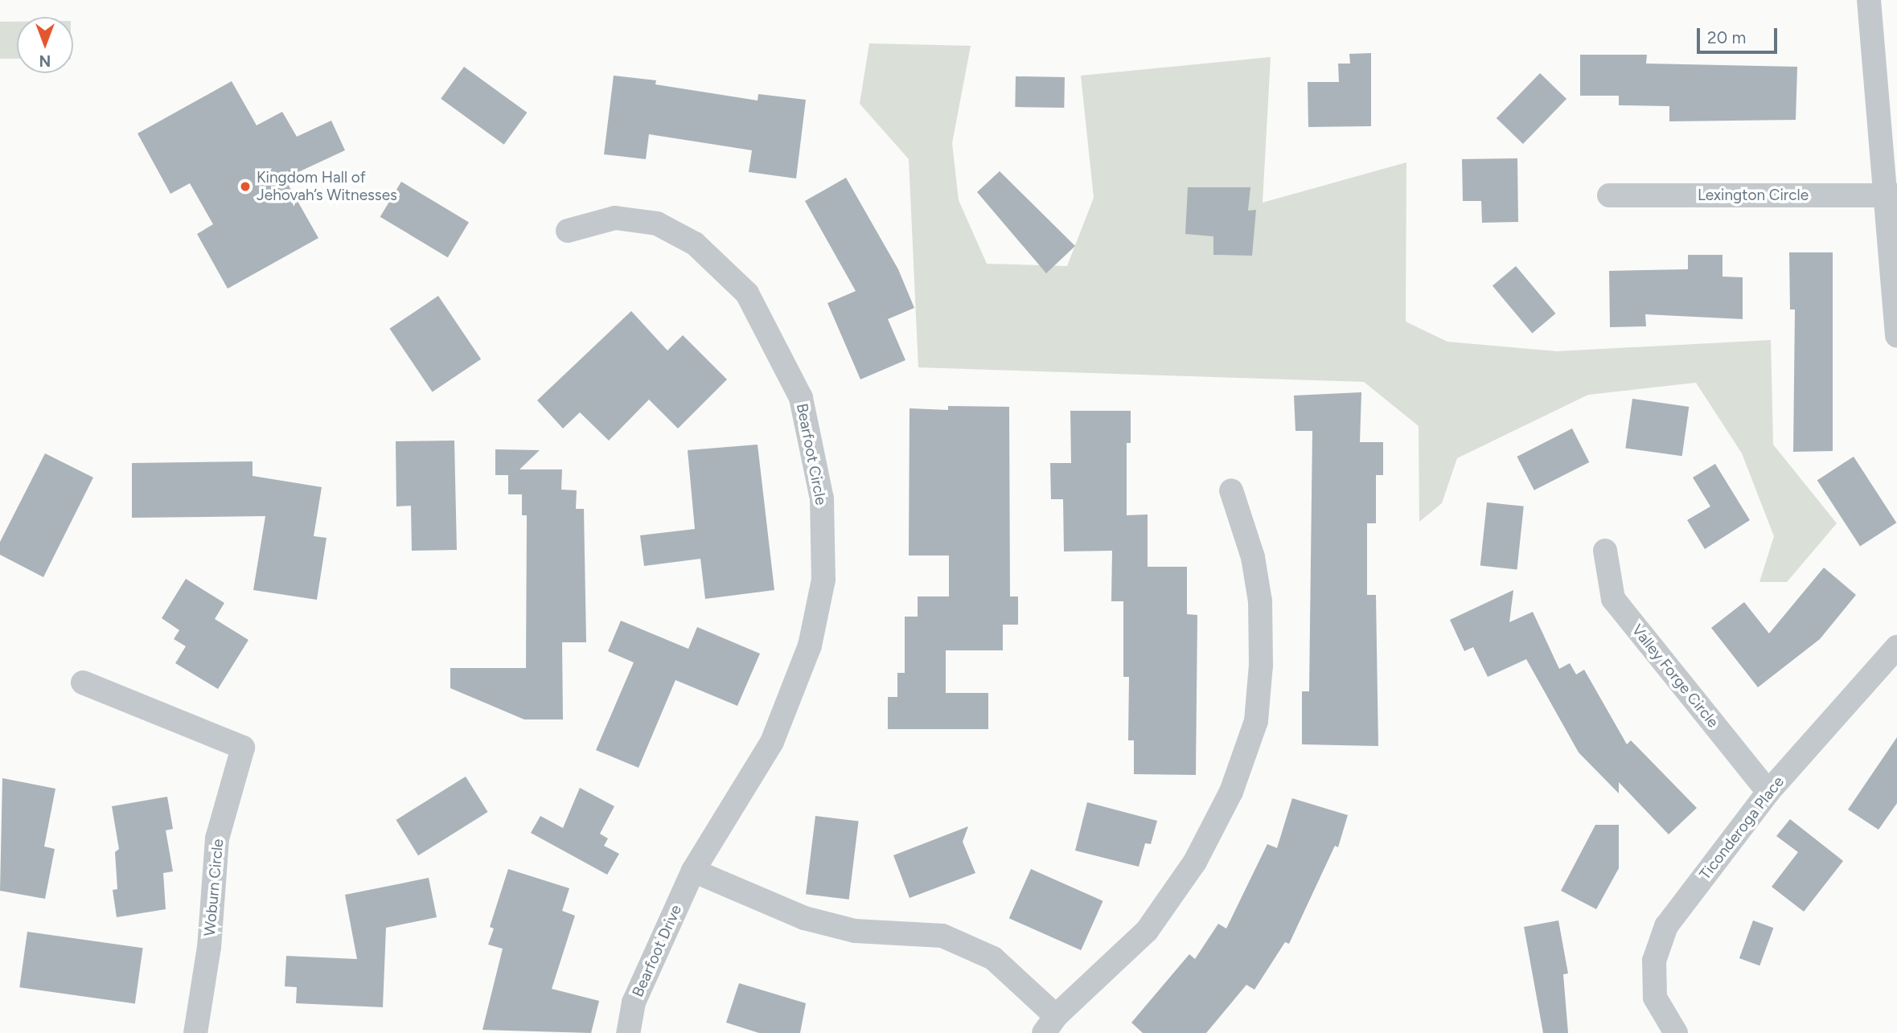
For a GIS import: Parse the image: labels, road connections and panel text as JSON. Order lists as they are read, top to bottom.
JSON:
{
  "streets": {
    "street": [
      "Lexington Circle",
      "Bearfoot Circle",
      "Valley Forge Circle",
      "Ticonderoga Place",
      "Woburn Circle",
      "Bearfoot Drive"
    ]
  },
  "crossings": [
    ["Bearfoot Circle", "Bearfoot Drive"],
    ["Valley Forge Circle", "Ticonderoga Place"]
  ],
  "places": ["Kingdom Hall of Jehovah’s Witnesses"],
  "scale_bar": "20 m",
  "north": "bottom"
}
